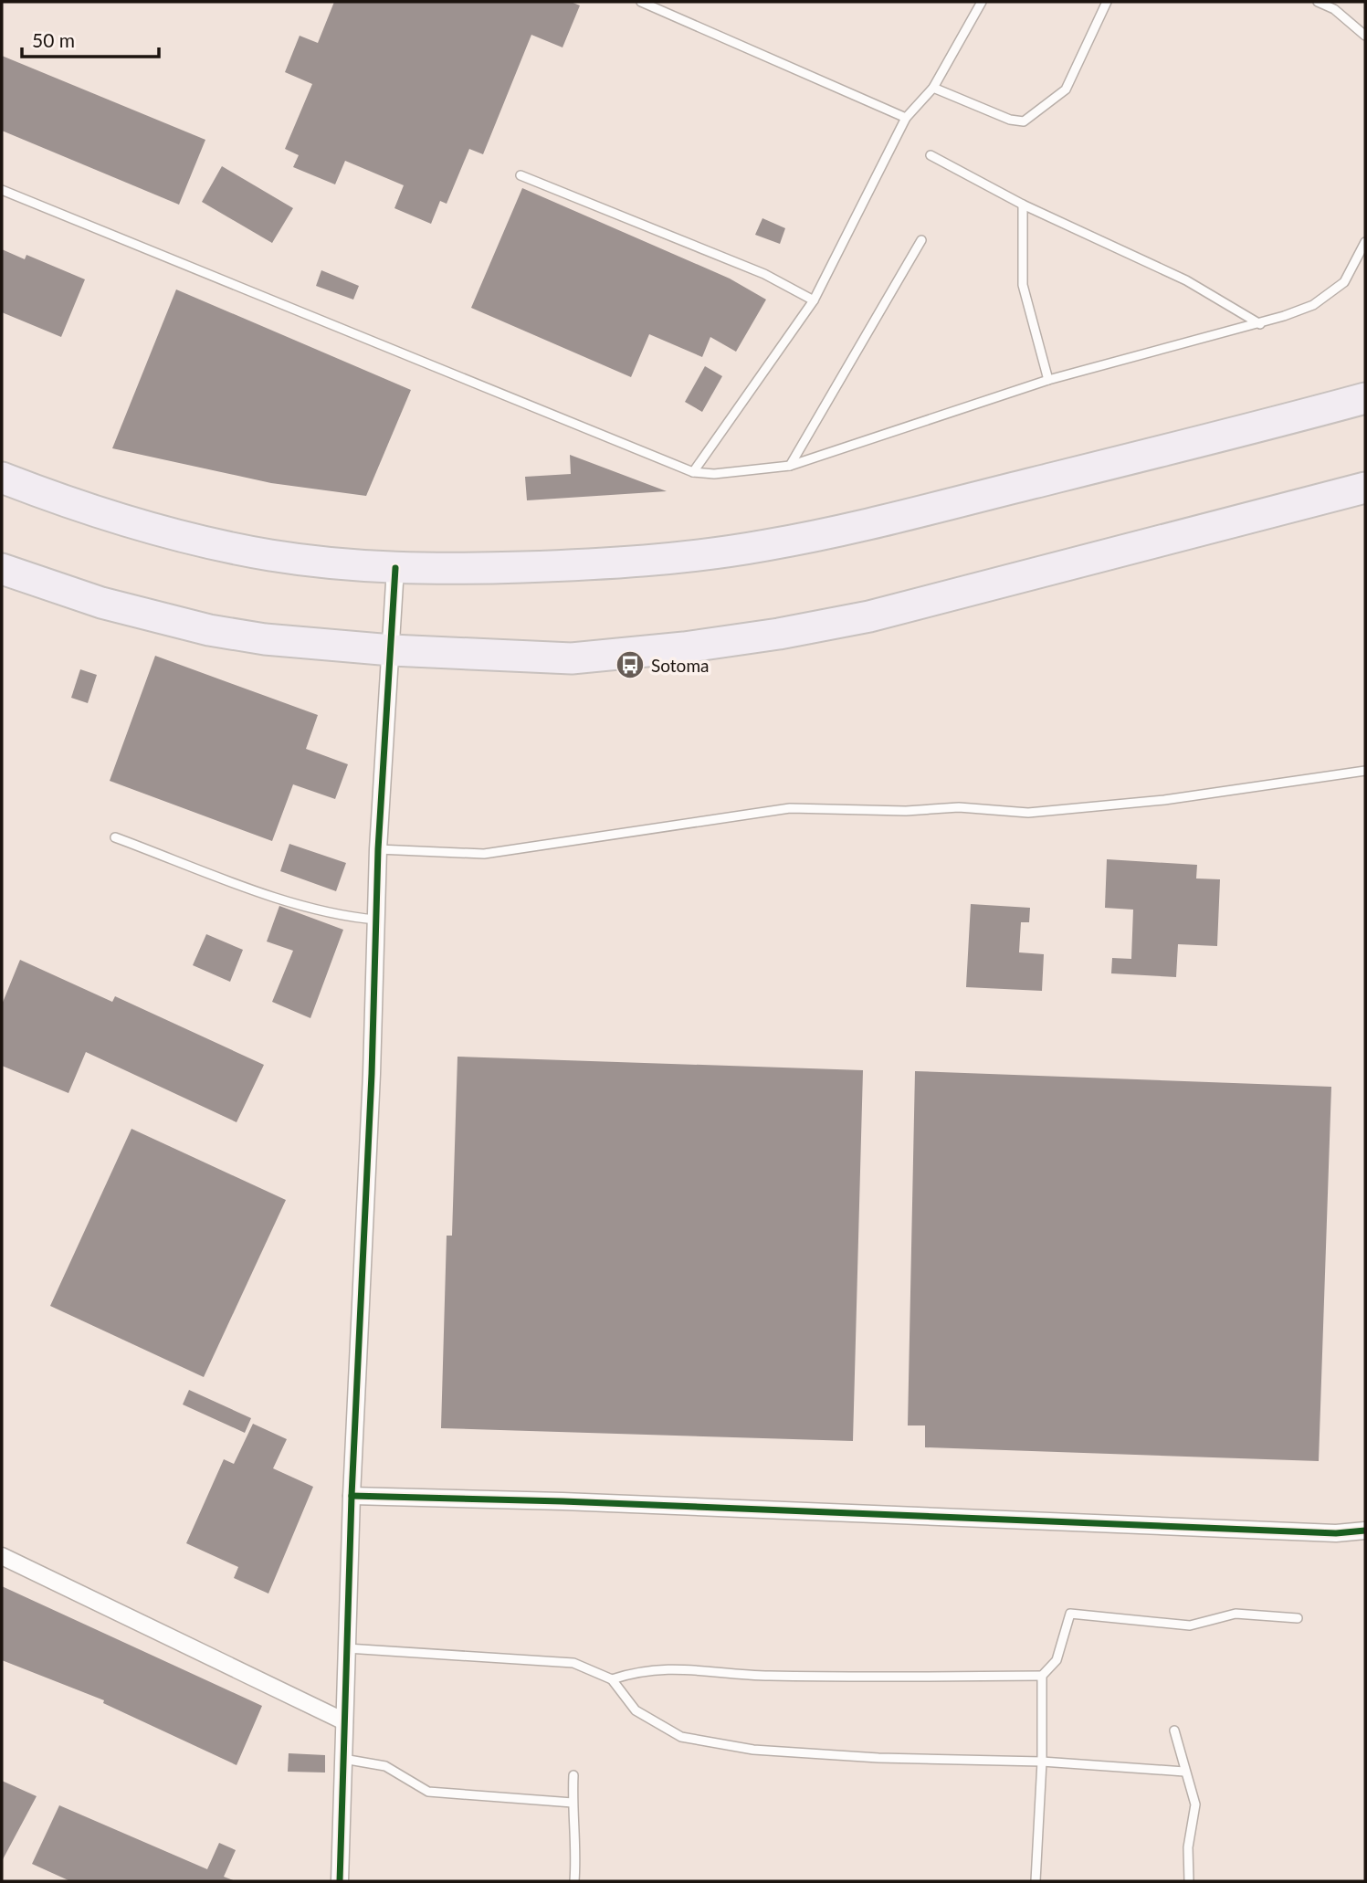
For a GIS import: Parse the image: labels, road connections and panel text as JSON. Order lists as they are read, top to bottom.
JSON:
{
  "places": {
    "bus stop": ["Sotoma"]
  },
  "scale_bar": "50 m"
}
